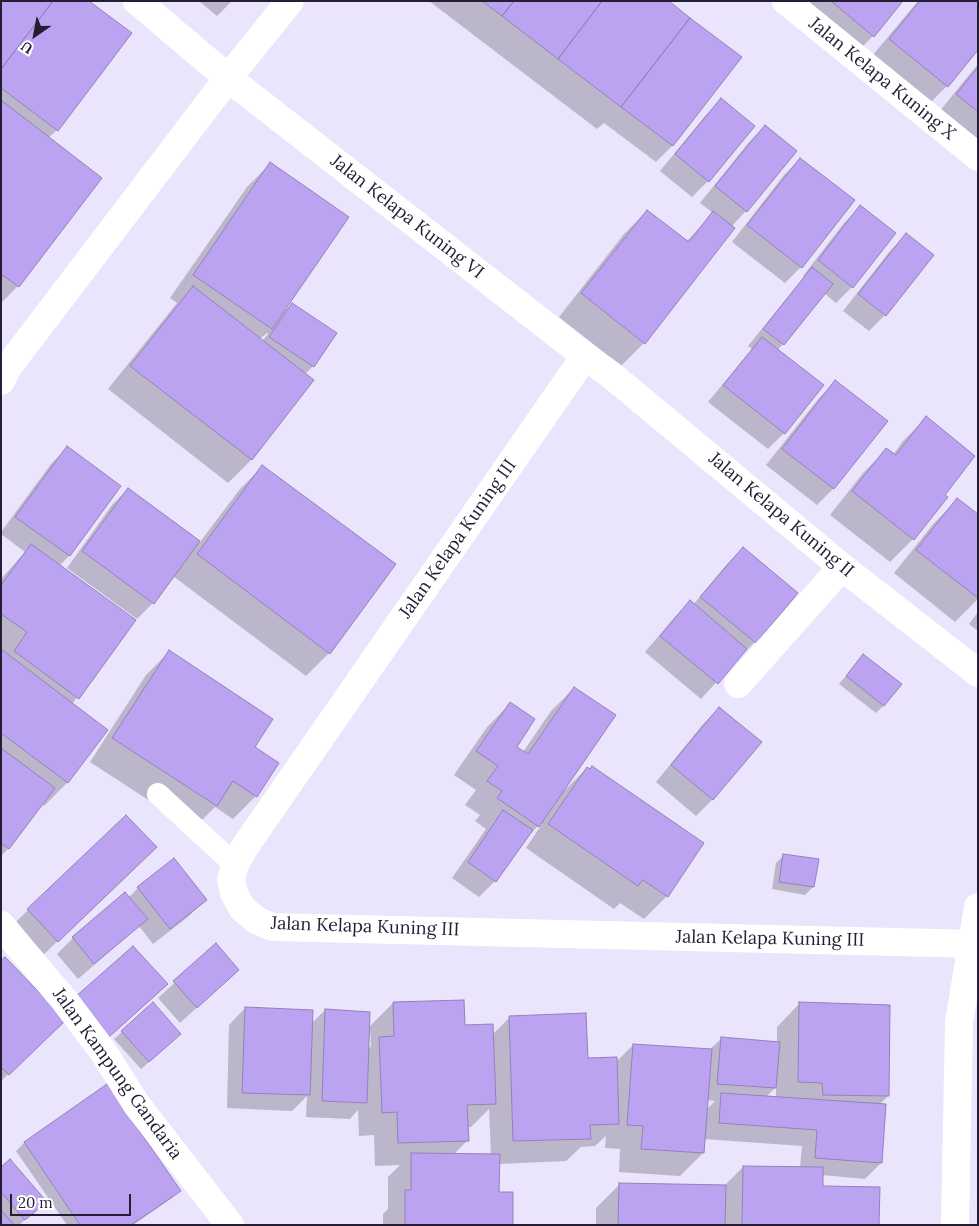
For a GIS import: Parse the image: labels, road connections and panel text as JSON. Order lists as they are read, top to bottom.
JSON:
{
  "streets": {
    "street": [
      "Jalan Kelapa Kuning X",
      "Jalan Kelapa Kuning VI",
      "Jalan Kelapa Kuning II",
      "Jalan Kelapa Kuning III",
      "Jalan Kampung Gandaria"
    ]
  },
  "crossings": [
    ["Jalan Kelapa Kuning VI", "Jalan Kelapa Kuning II"],
    ["Jalan Kelapa Kuning VI", "Jalan Kelapa Kuning III"],
    ["Jalan Kelapa Kuning II", "Jalan Kelapa Kuning III"]
  ],
  "scale_bar": "20 m",
  "north": "bottom left"
}
